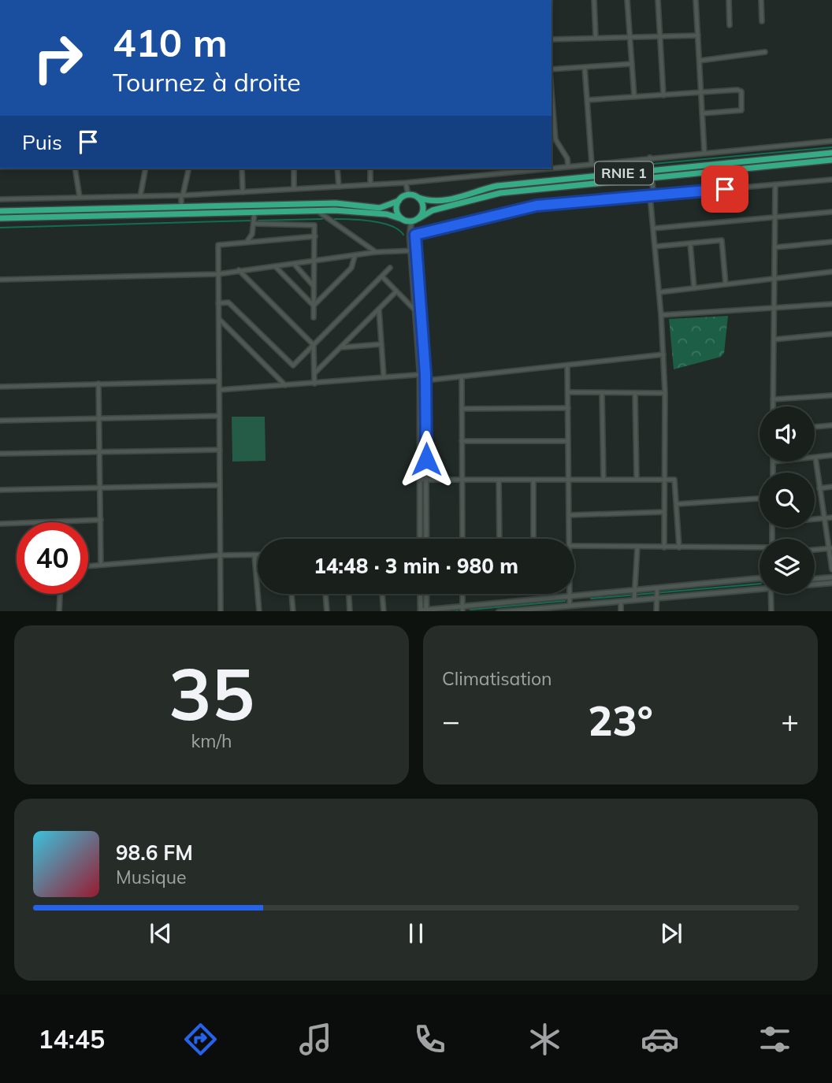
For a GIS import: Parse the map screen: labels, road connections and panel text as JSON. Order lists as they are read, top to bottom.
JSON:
{
  "streets": {
    "highway": ["RNIE 1"]
  },
  "page": {
    "turn": ["410 m", "Tournez à droite"],
    "then": "Puis",
    "limit": "40",
    "trip": "14:48 · 3 min · 980 m",
    "tile": [
      ["35", "km/h"],
      "Climatisation"
    ],
    "heat": ["−", "23°", "+"],
    "song": ["98.6 FM", "Musique"],
    "tabs": "14:45"
  }
}
